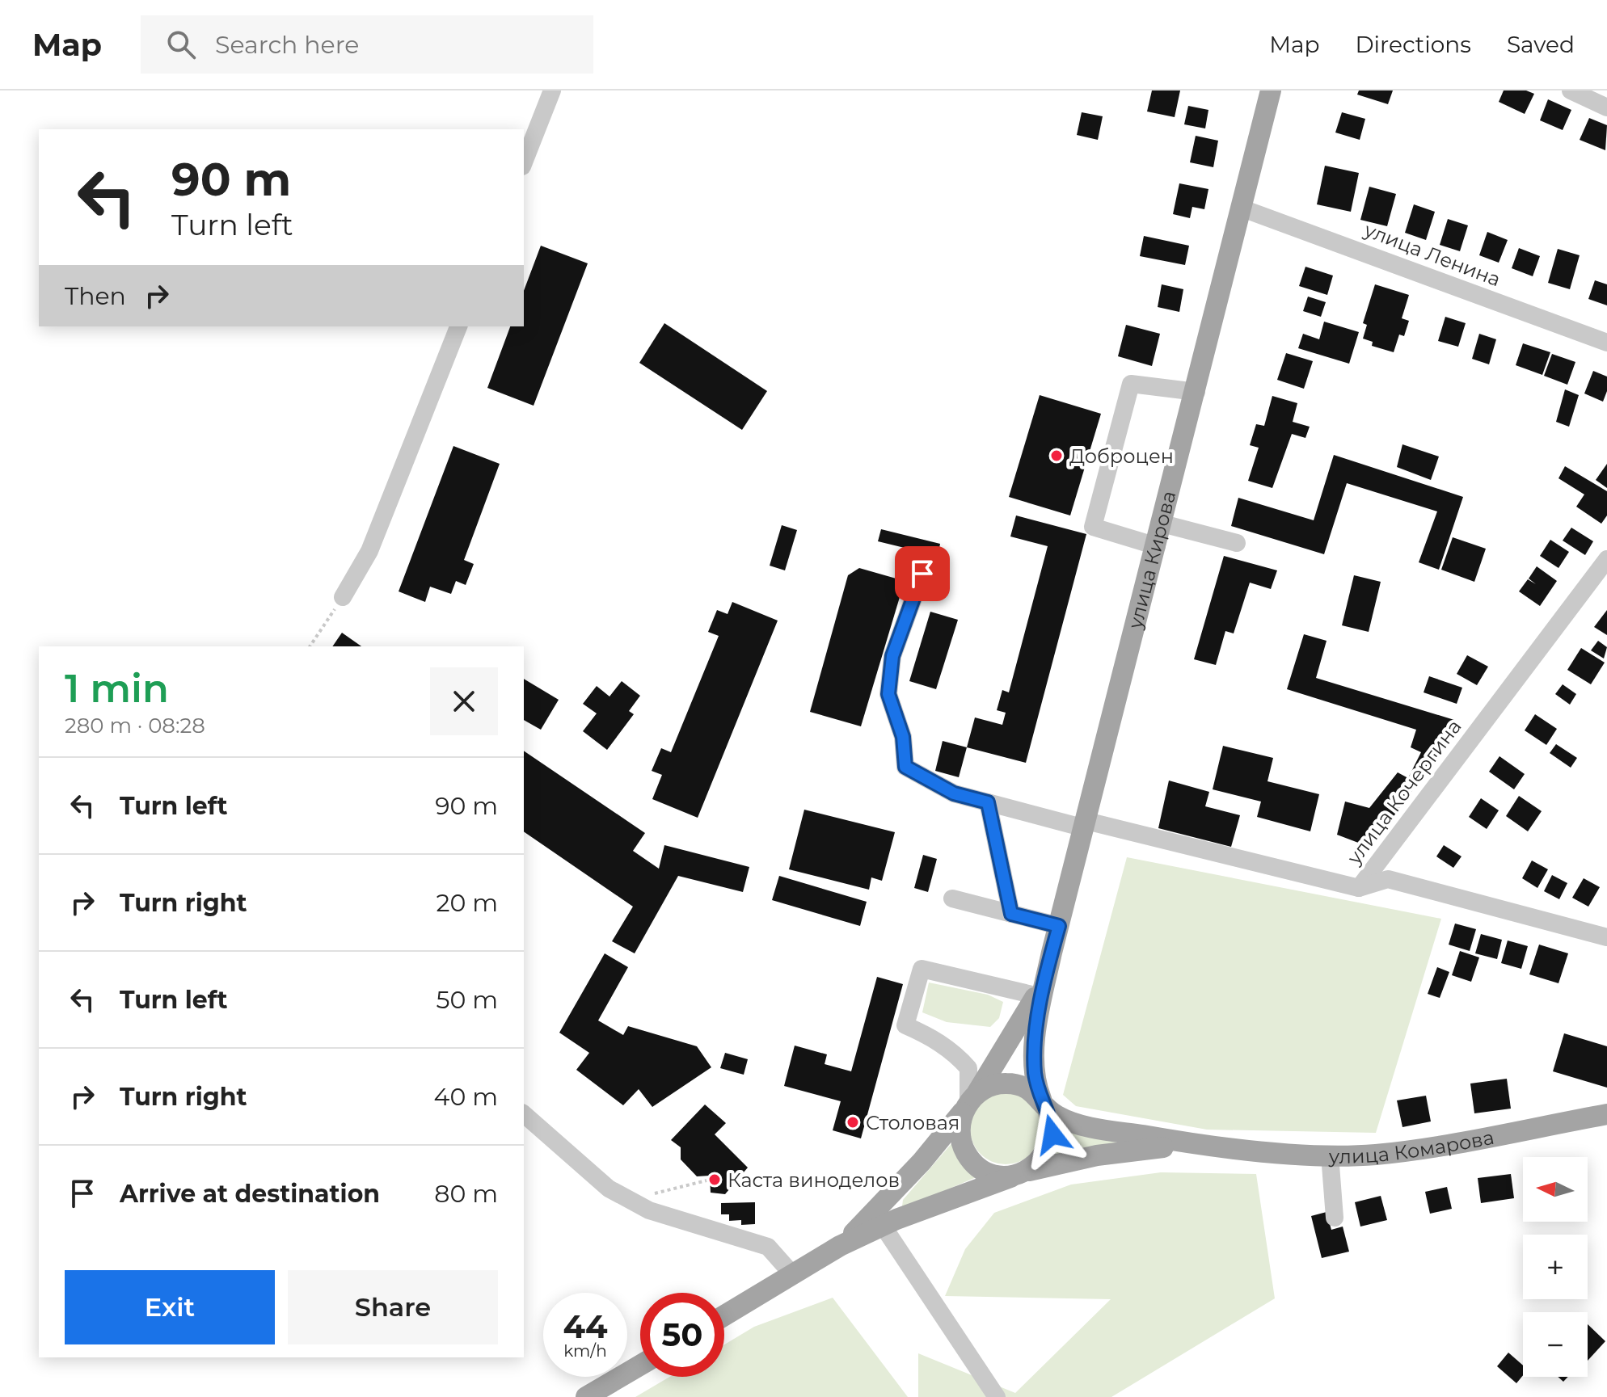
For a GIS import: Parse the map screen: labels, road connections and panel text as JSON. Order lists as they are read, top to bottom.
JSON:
{
  "streets": {
    "main road": ["улица Кирова", "улица Комарова"],
    "street": ["улица Ленина", "улица Кочергина"]
  },
  "crossings": [
    ["улица Ленина", "улица Кирова"],
    ["улица Кирова", "улица Кочергина"]
  ],
  "places": ["Доброцен", "Столовая", "Каста виноделов"],
  "north": "left",
  "page": {
    "header": "Map",
    "search": "Search here",
    "nav": ["Map", "Directions", "Saved"],
    "turn": ["90 m", "Turn left"],
    "then": "Then",
    "heading": ["1 min", "280 m · 08:28"],
    "list": [
      {
        "name": "Turn left",
        "value": "90 m"
      },
      {
        "name": "Turn right",
        "value": "20 m"
      },
      {
        "name": "Turn left",
        "value": "50 m"
      },
      {
        "name": "Turn right",
        "value": "40 m"
      },
      {
        "name": "Arrive at destination",
        "value": "80 m"
      }
    ],
    "map_buttons": ["+", "−"],
    "buttons": ["Exit", "Share"],
    "speed": "44 km/h",
    "limit": "50"
  }
}
